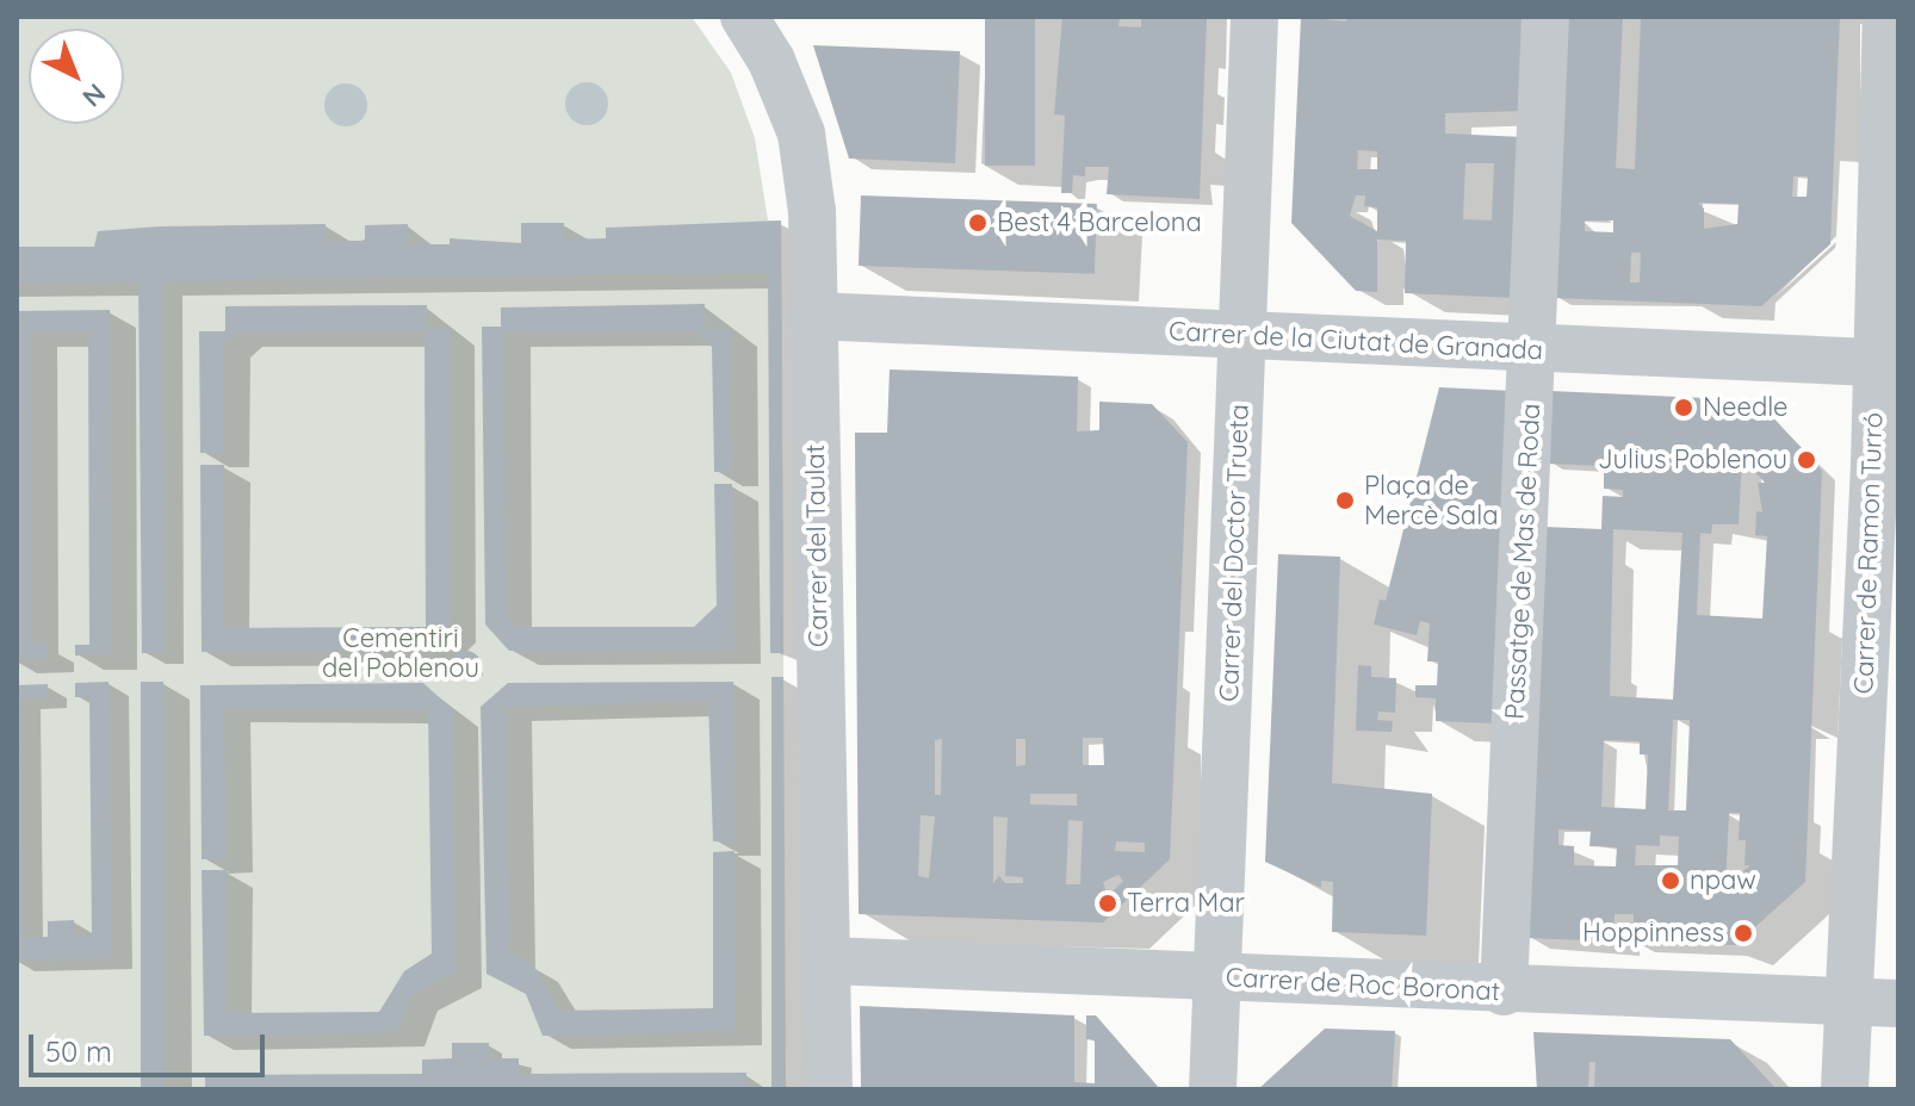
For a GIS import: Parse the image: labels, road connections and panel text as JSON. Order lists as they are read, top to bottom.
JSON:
{
  "streets": {
    "street": [
      "Carrer de la Ciutat de Granada",
      "Carrer del Taulat",
      "Carrer del Doctor Trueta",
      "Carrer de Ramon Turró",
      "Passatge de Mas de Roda",
      "Carrer de Roc Boronat"
    ]
  },
  "crossings": [
    ["Carrer de la Ciutat de Granada", "Carrer del Taulat"],
    ["Carrer de la Ciutat de Granada", "Carrer del Doctor Trueta"],
    ["Carrer de la Ciutat de Granada", "Carrer de Ramon Turró"],
    ["Carrer de la Ciutat de Granada", "Passatge de Mas de Roda"],
    ["Carrer del Taulat", "Carrer de Roc Boronat"],
    ["Carrer del Doctor Trueta", "Carrer de Roc Boronat"],
    ["Carrer de Ramon Turró", "Carrer de Roc Boronat"],
    ["Passatge de Mas de Roda", "Carrer de Roc Boronat"]
  ],
  "parks": ["Cementiri del Poblenou"],
  "places": [
    "Best 4 Barcelona",
    "Needle",
    "Julius Poblenou",
    "Plaça de Mercè Sala",
    "npaw",
    "Terra Mar",
    "Hoppinness"
  ],
  "scale_bar": "50 m",
  "north": "bottom right"
}
